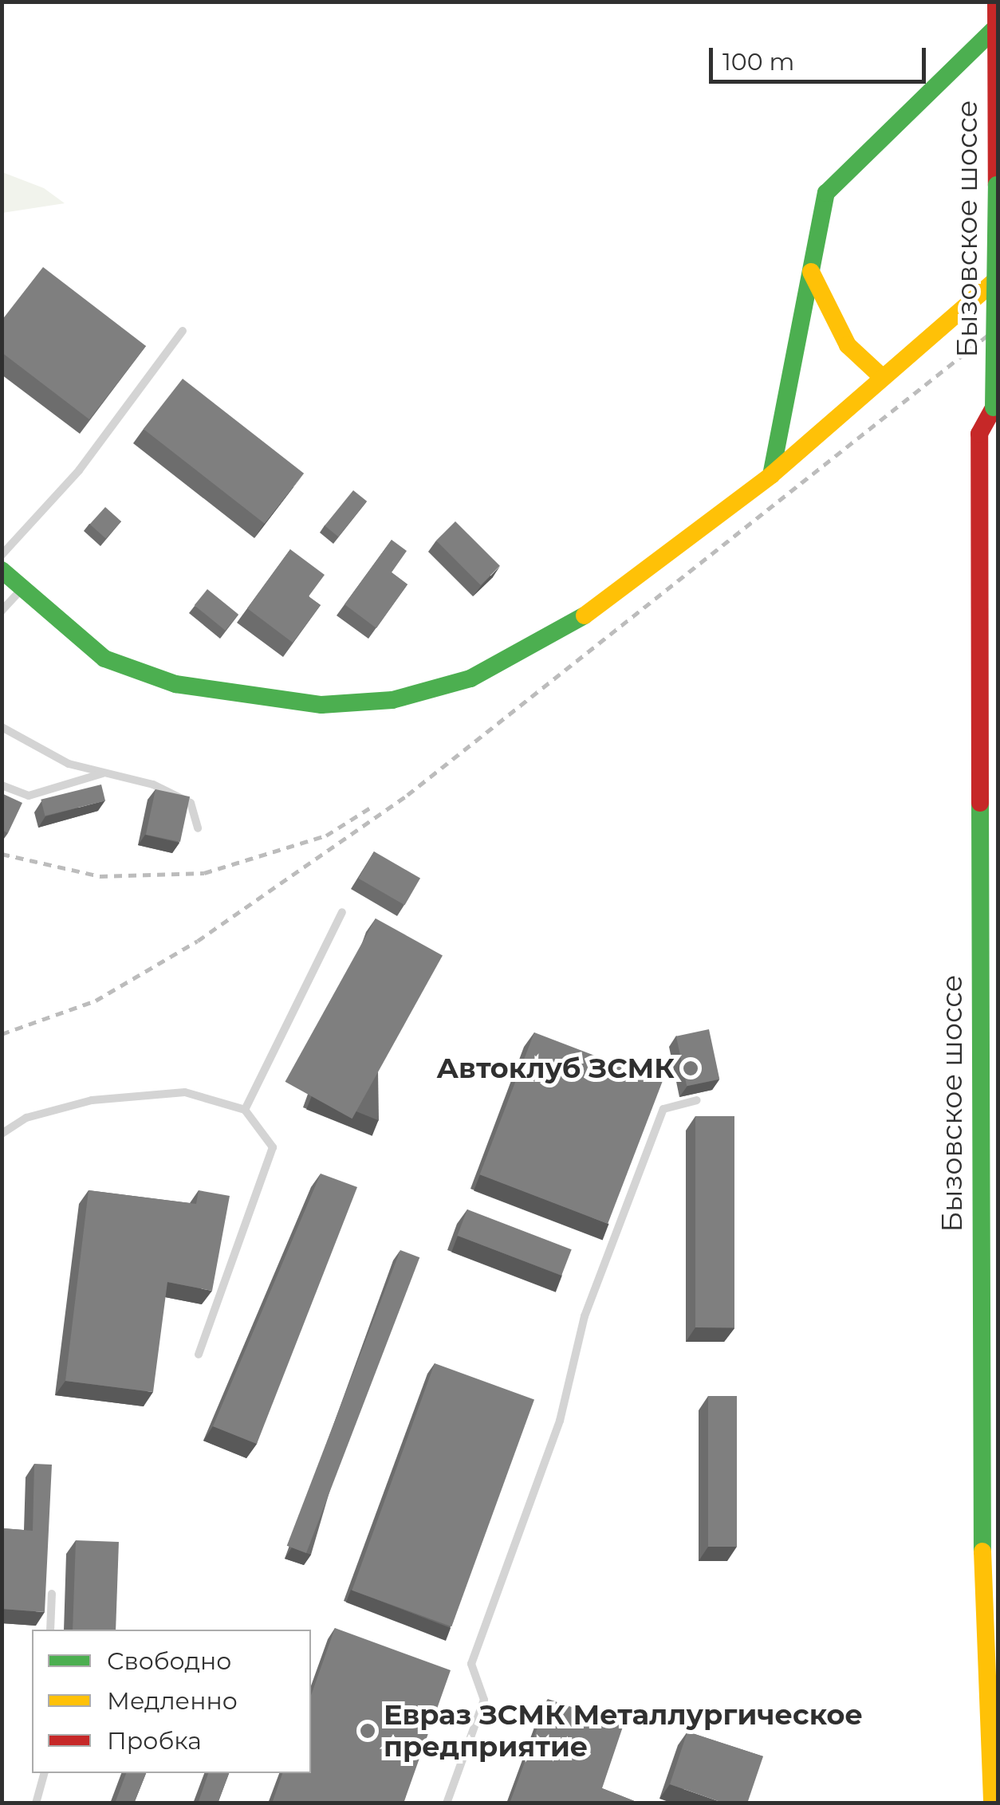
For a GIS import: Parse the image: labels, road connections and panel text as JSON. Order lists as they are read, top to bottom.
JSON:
{
  "streets": {
    "main road": ["Бызовское шоссе"]
  },
  "places": ["Автоклуб ЗСМК", "Евраз ЗСМК Металлургическое предприятие"],
  "legend": ["Свободно", "Медленно", "Пробка"],
  "scale_bar": "100 m"
}
